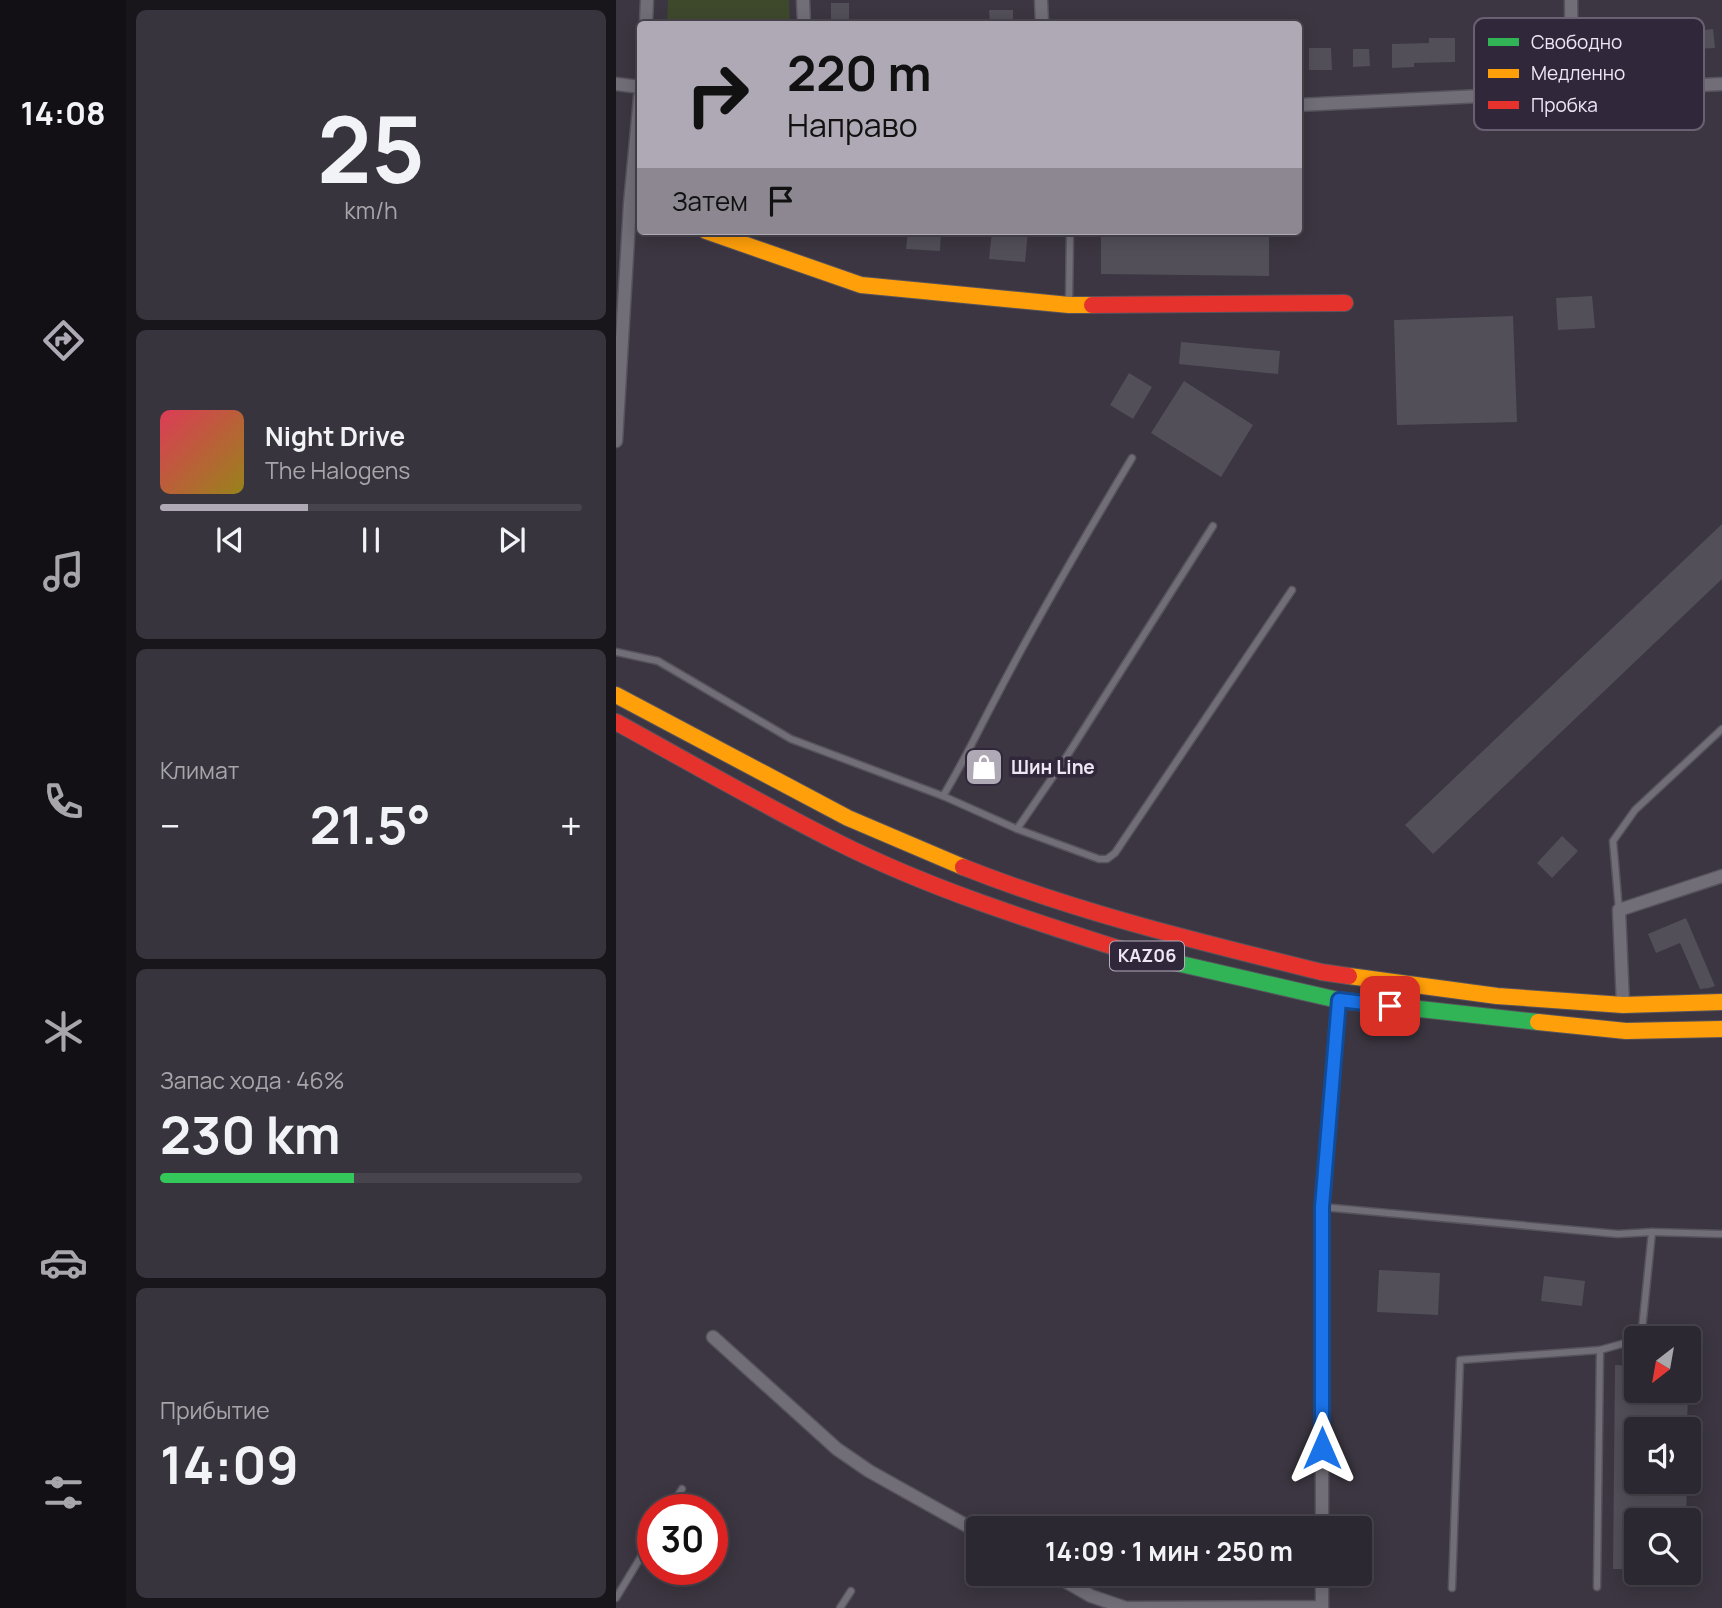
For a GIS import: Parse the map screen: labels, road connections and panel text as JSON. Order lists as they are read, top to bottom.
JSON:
{
  "streets": {
    "main road": ["KАZ06"]
  },
  "places": {
    "shop": ["Шин Line"]
  },
  "legend": ["Свободно", "Медленно", "Пробка"],
  "north": "bottom left",
  "page": {
    "tabs": "14:08",
    "tile": [
      ["25", "km/h"],
      "Климат",
      ["Запас хода · 46%", "230 km"],
      ["Прибытие", "14:09"]
    ],
    "turn": ["220 m", "Направо"],
    "then": "Затем",
    "song": ["Night Drive", "The Halogens"],
    "heat": ["−", "21.5°", "+"],
    "limit": "30",
    "trip": "14:09 · 1 мин · 250 m"
  }
}
